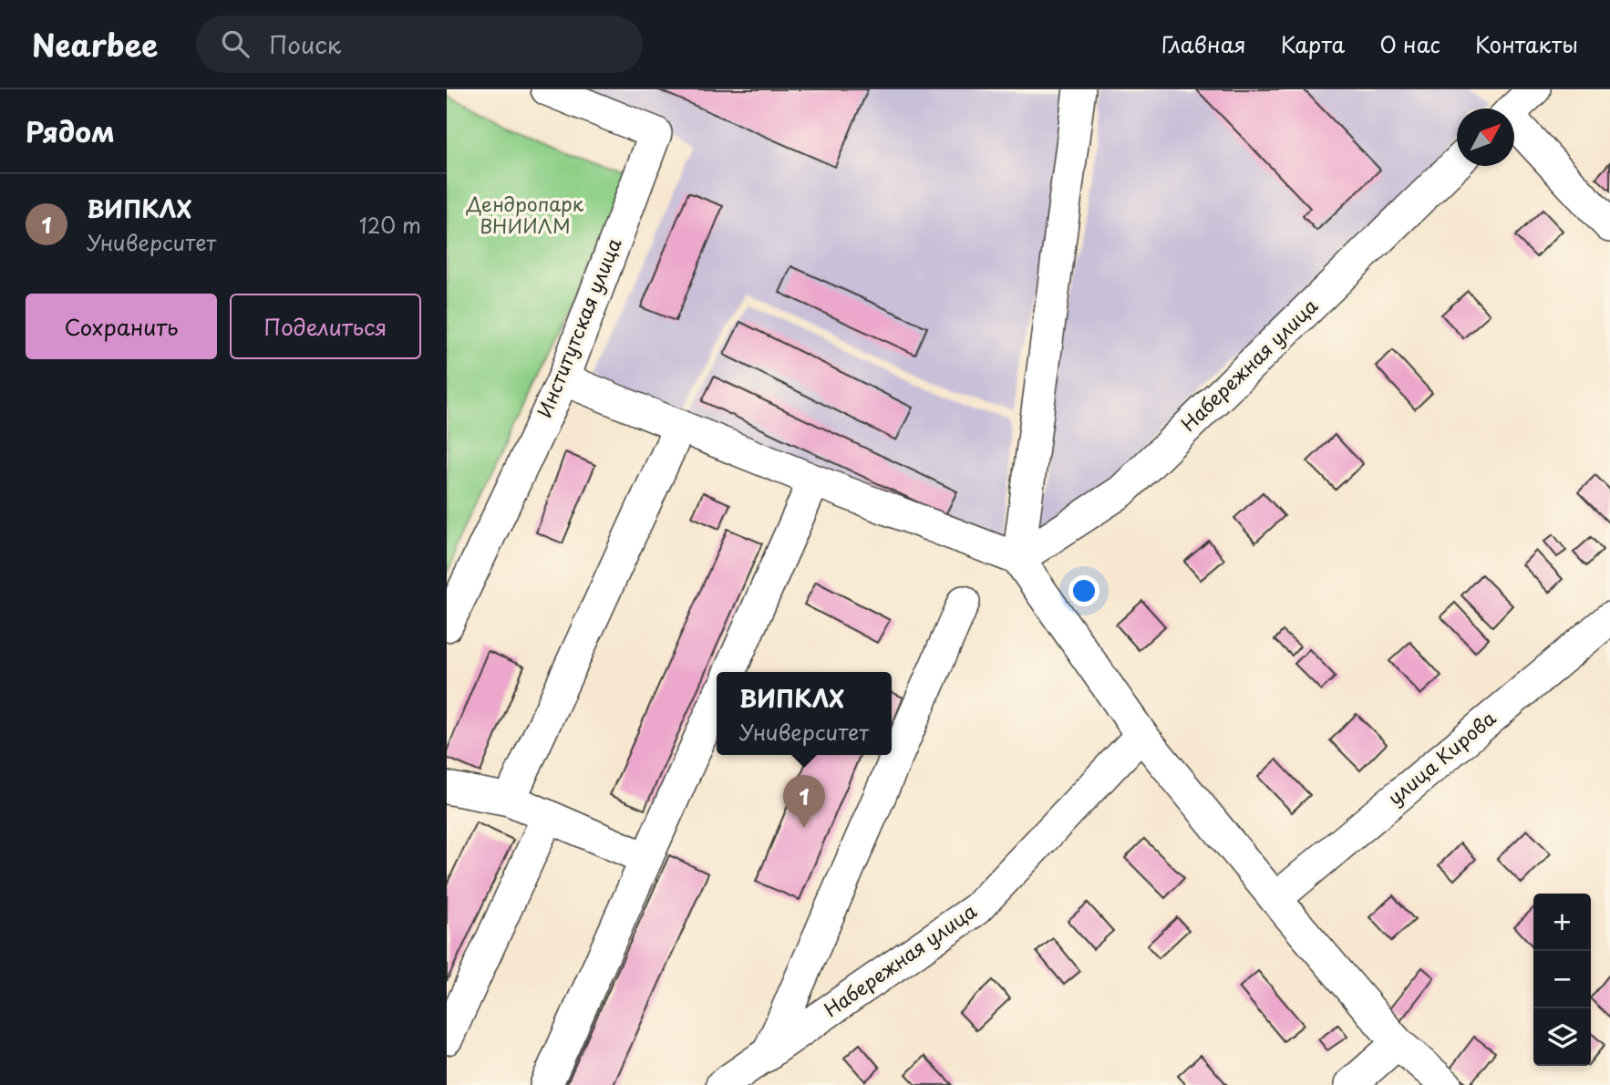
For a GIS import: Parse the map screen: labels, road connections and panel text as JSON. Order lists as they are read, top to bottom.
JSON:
{
  "streets": {
    "street": ["Институтская улица", "Набережная улица", "улица Кирова"]
  },
  "parks": ["Дендропарк ВНИИЛМ"],
  "north": "top right",
  "page": {
    "header": "Nearbee",
    "search": "Поиск",
    "nav": [
      "Главная",
      "Карта",
      "О нас",
      "Контакты"
    ],
    "heading": "Рядом",
    "list": [
      {
        "mark": "1",
        "name": "ВИПКЛХ",
        "note": "Университет",
        "value": "120 m"
      }
    ],
    "buttons": ["Сохранить", "Поделиться"],
    "popup": ["ВИПКЛХ", "Университет"],
    "pins": "1",
    "map_buttons": ["+", "−"]
  }
}
